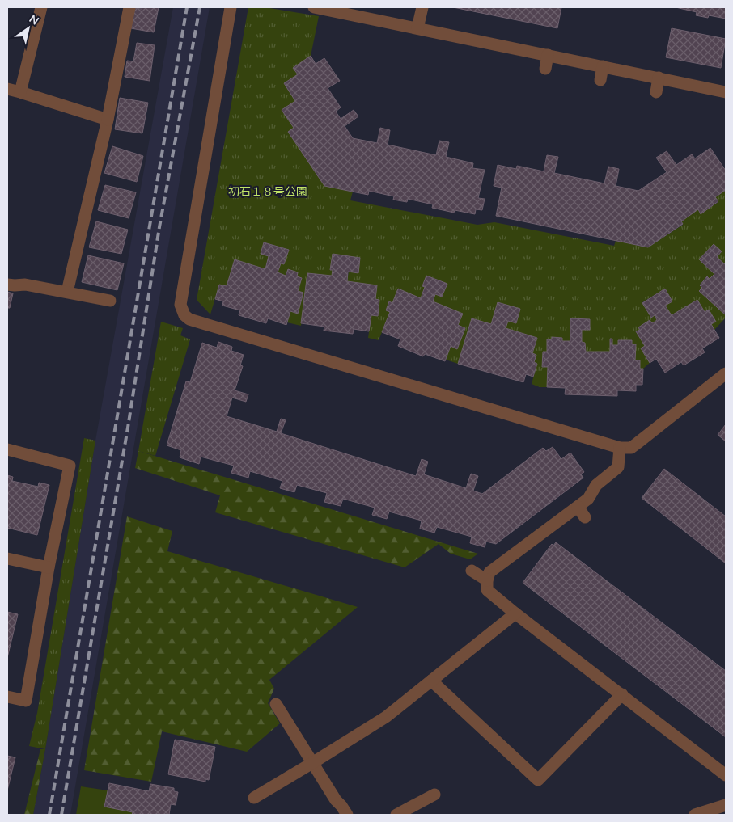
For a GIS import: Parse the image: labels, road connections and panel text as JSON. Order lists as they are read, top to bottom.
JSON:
{
  "parks": ["初石１８号公園"],
  "north": "top right"
}
